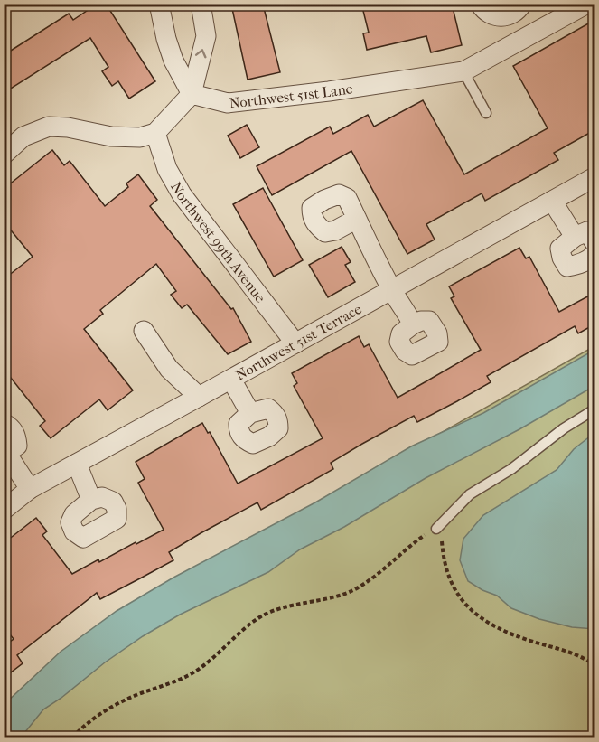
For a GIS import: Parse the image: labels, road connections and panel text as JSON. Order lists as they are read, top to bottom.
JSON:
{
  "streets": {
    "street": ["Northwest 51st Lane", "Northwest 99th Avenue", "Northwest 51st Terrace"]
  },
  "crossings": [
    ["Northwest 99th Avenue", "Northwest 51st Terrace"]
  ]
}
